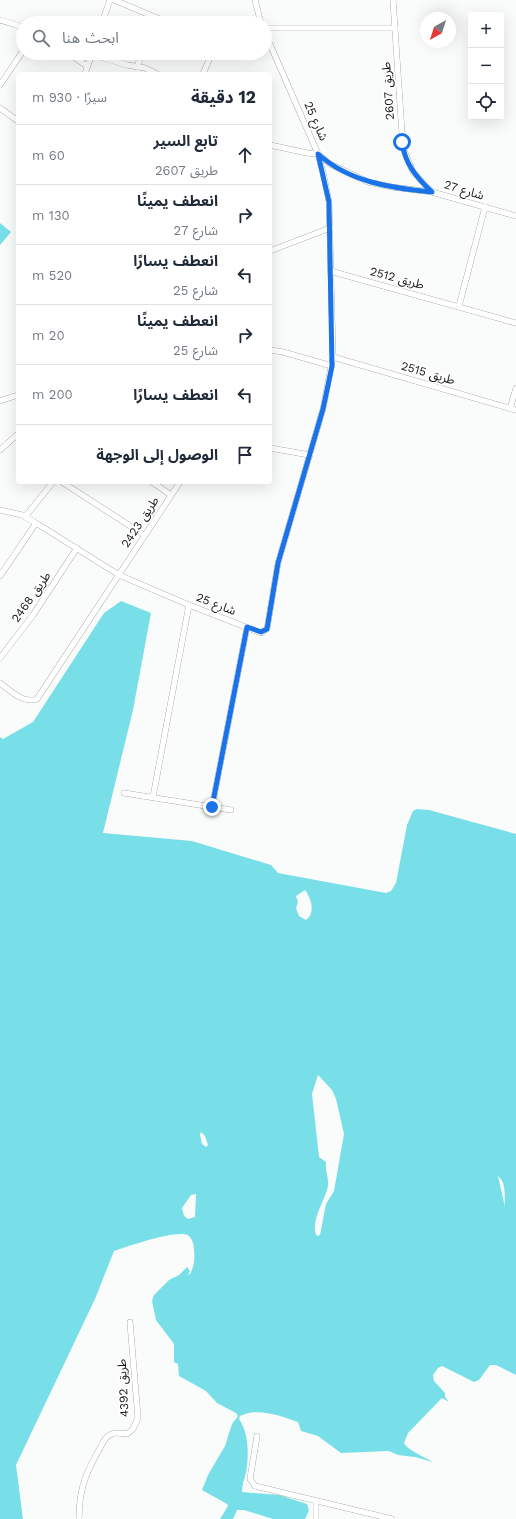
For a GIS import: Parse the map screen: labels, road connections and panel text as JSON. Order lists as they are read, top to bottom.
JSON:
{
  "streets": {
    "street": [
      "طريق 2607",
      "شارع 25",
      "شارع 27",
      "طريق 2512",
      "طريق 2515",
      "طريق 2423",
      "طريق 2468",
      "طريق 4392"
    ]
  },
  "crossings": [
    ["طريق 2607", "شارع 27"],
    ["شارع 25", "شارع 27"],
    ["شارع 25", "طريق 2512"],
    ["شارع 25", "طريق 2515"],
    ["شارع 25", "طريق 2423"],
    ["شارع 25", "طريق 2468"]
  ],
  "north": "bottom left",
  "page": {
    "map_buttons": ["+", "−"],
    "search": "ابحث هنا",
    "heading": ["12 دقيقة", "سيرًا · 930 m"],
    "list": [
      ["تابع السير", "طريق 2607", "60 m"],
      ["انعطف يمينًا", "شارع 27", "130 m"],
      ["انعطف يسارًا", "شارع 25", "520 m"],
      ["انعطف يمينًا", "شارع 25", "20 m"],
      ["انعطف يسارًا", "200 m"],
      "الوصول إلى الوجهة"
    ]
  }
}
